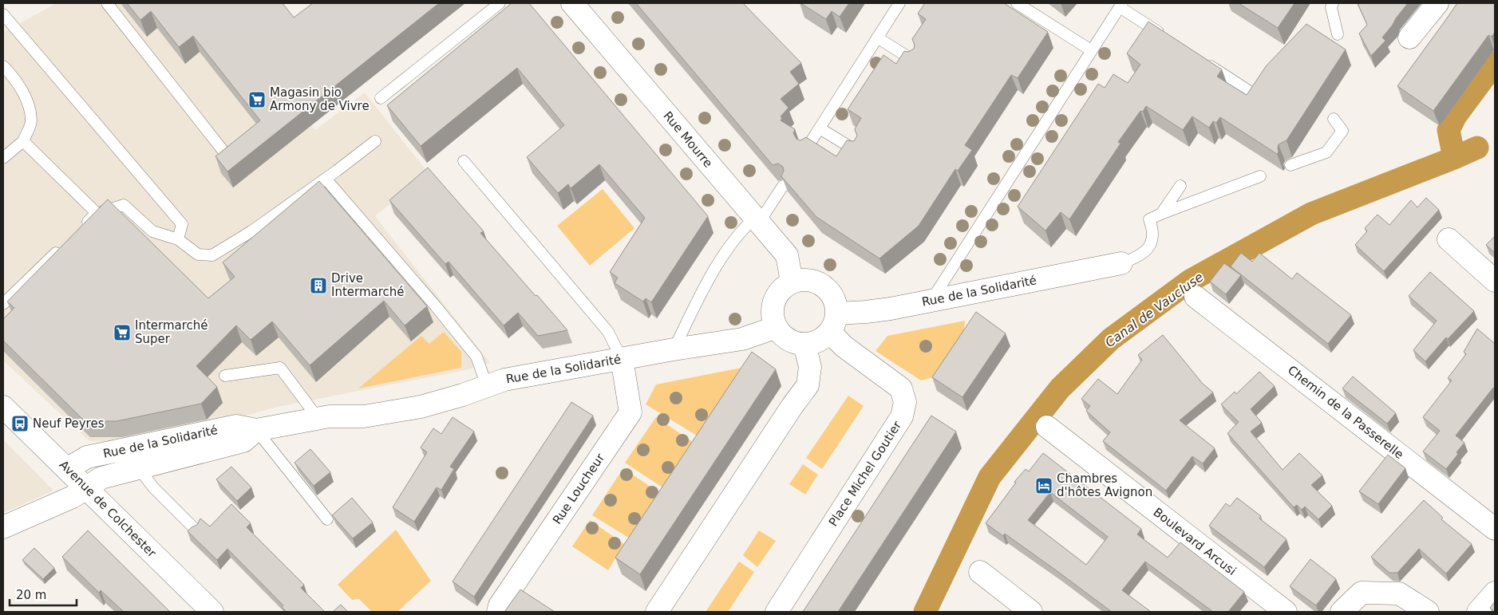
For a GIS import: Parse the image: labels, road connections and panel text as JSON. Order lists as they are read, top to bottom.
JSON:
{
  "streets": {
    "street": [
      "Rue Mourre",
      "Rue de la Solidarité",
      "Chemin de la Passerelle",
      "Place Michel Goutier",
      "Rue Loucheur",
      "Avenue de Colchester",
      "Boulevard Arcusi"
    ]
  },
  "crossings": [
    ["Rue Mourre", "Rue de la Solidarité"],
    ["Rue Mourre", "Place Michel Goutier"],
    ["Rue de la Solidarité", "Place Michel Goutier"],
    ["Rue de la Solidarité", "Rue Loucheur"],
    ["Rue de la Solidarité", "Avenue de Colchester"]
  ],
  "water": ["Canal de Vaucluse"],
  "places": {
    "supermarket": ["Magasin bio Armony de Vivre", "Intermarché Super"],
    "building": ["Drive Intermarché"],
    "bus stop": ["Neuf Peyres"],
    "hotel": ["Chambres d'hôtes Avignon"]
  },
  "scale_bar": "20 m"
}
